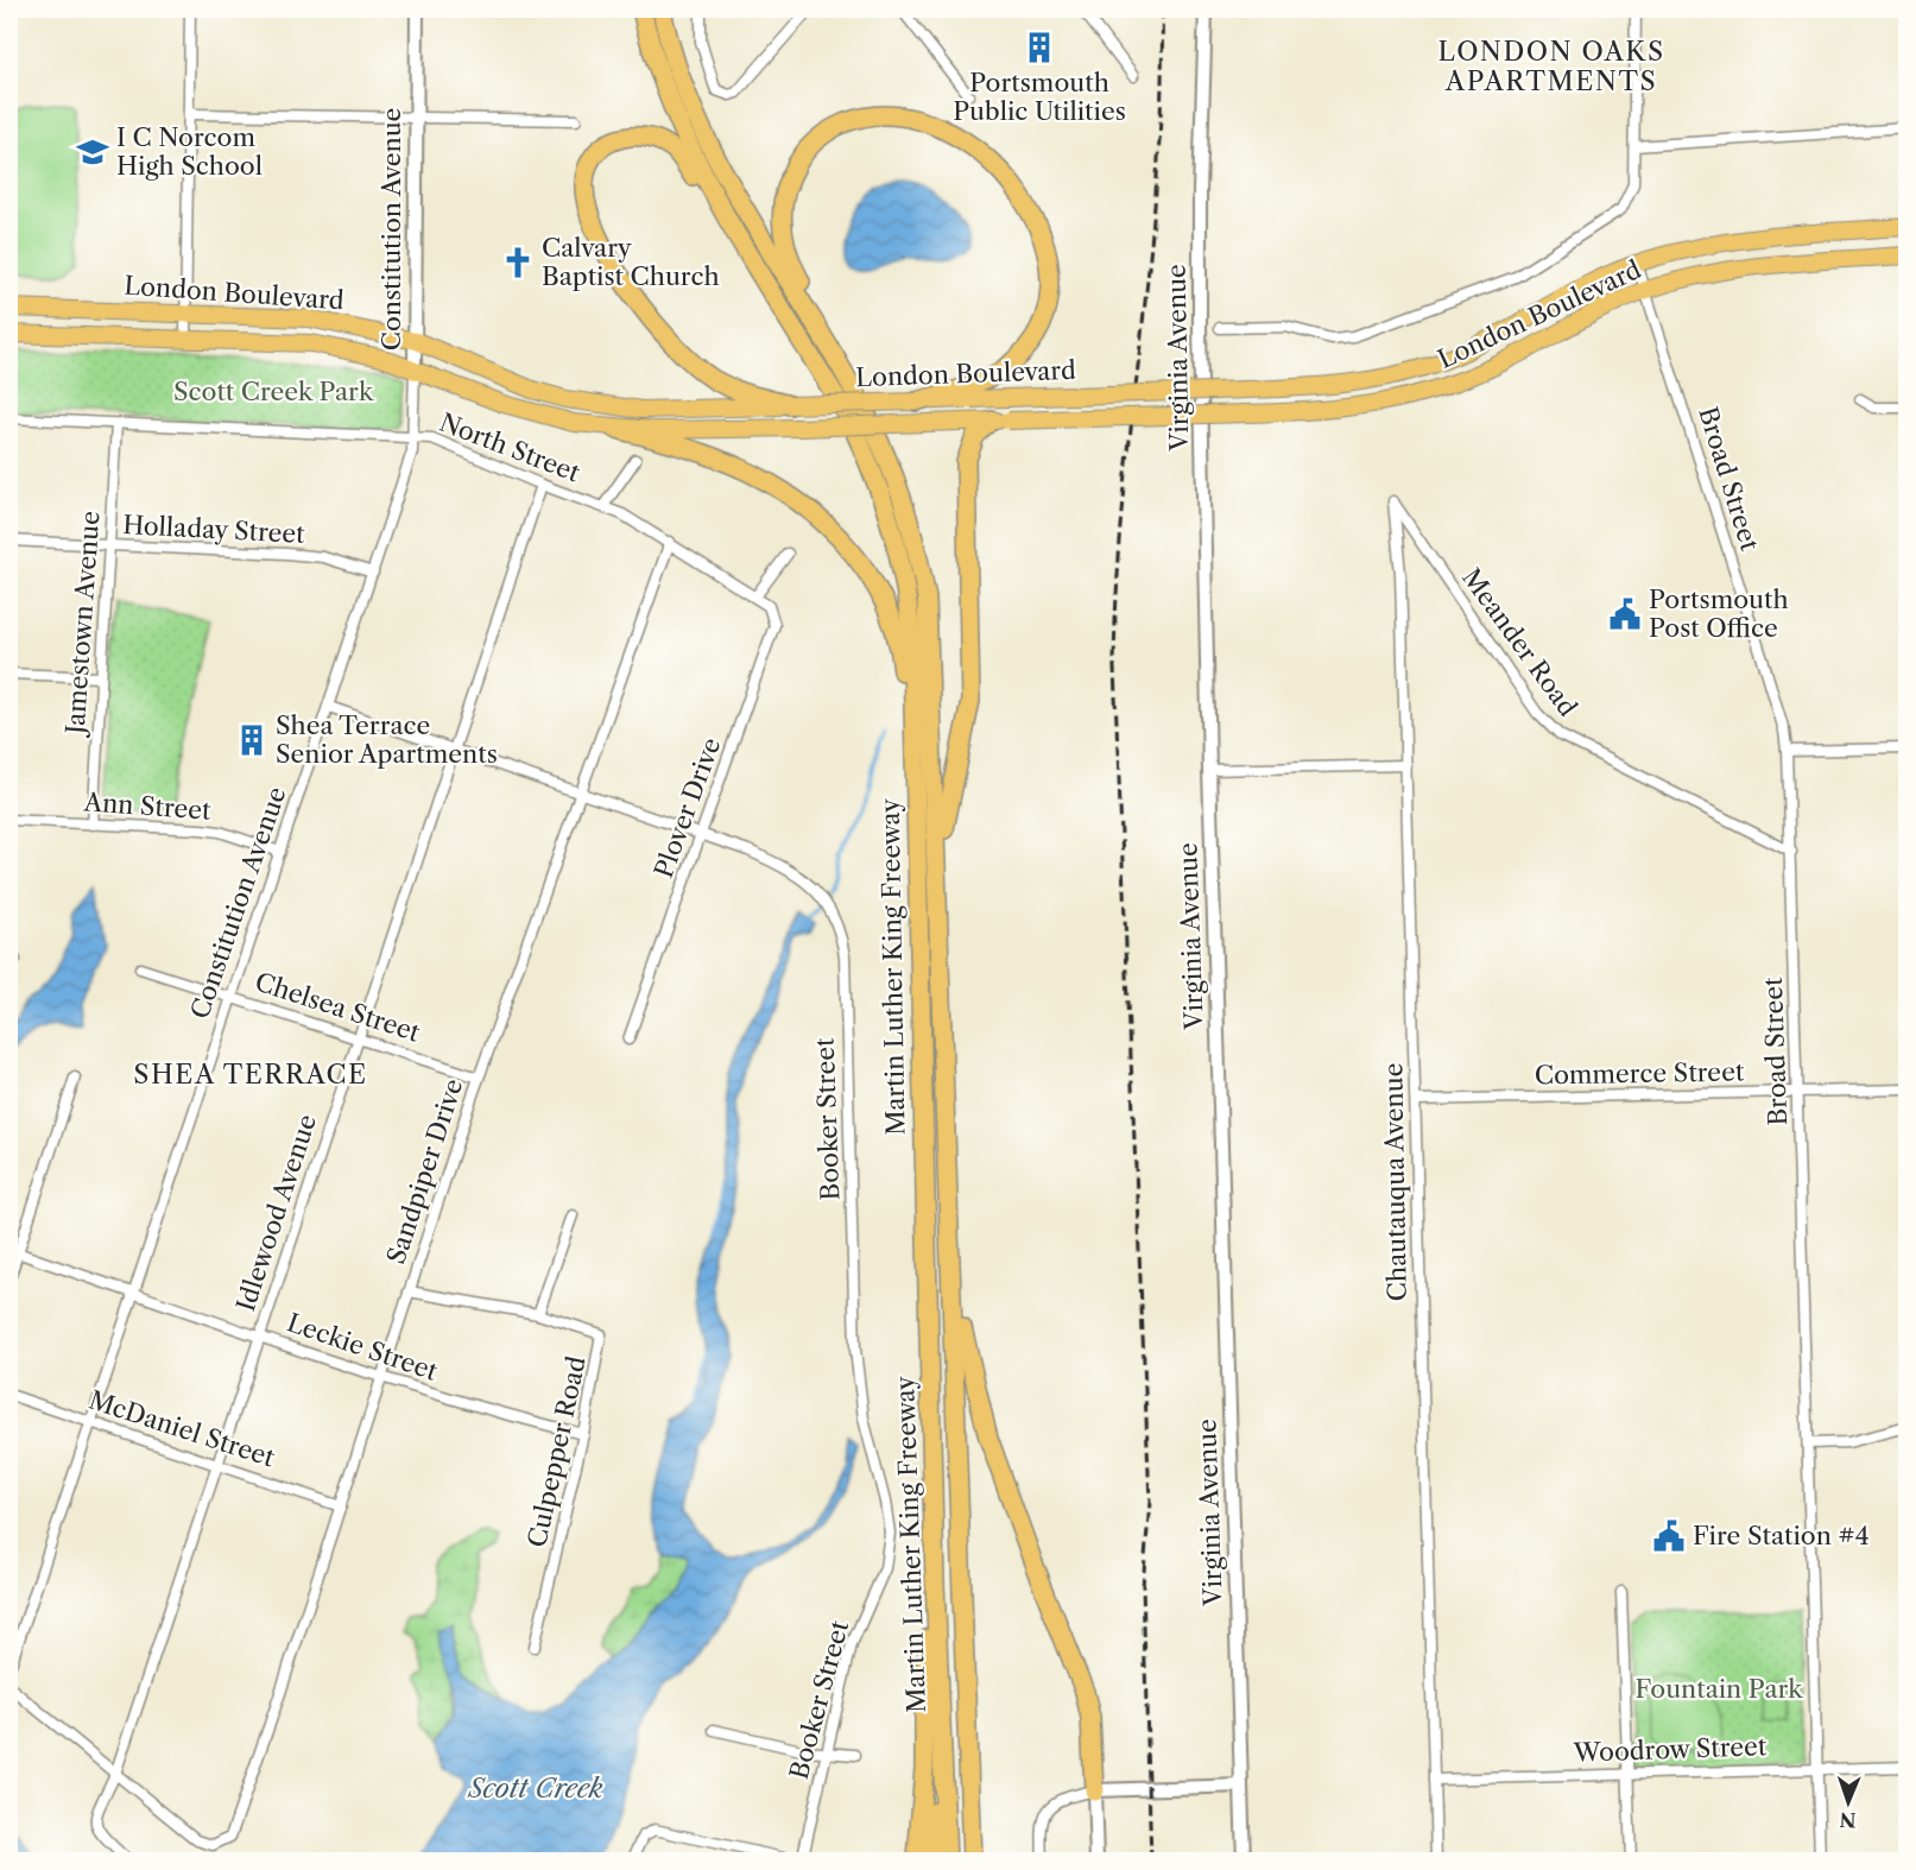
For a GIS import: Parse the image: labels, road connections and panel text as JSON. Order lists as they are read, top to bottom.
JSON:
{
  "streets": {
    "highway": ["Martin Luther King Freeway"],
    "main road": ["London Boulevard"],
    "street": [
      "Constitution Avenue",
      "Virginia Avenue",
      "North Street",
      "Broad Street",
      "Holladay Street",
      "Jamestown Avenue",
      "Meander Road",
      "Ann Street",
      "Plover Drive",
      "Chelsea Street",
      "Commerce Street",
      "Booker Street",
      "Sandpiper Drive",
      "Chautauqua Avenue",
      "Idlewood Avenue",
      "Leckie Street",
      "McDaniel Street",
      "Culpepper Road",
      "Woodrow Street"
    ]
  },
  "crossings": [
    ["Constitution Avenue", "London Boulevard"],
    ["Constitution Avenue", "North Street"],
    ["Constitution Avenue", "Holladay Street"],
    ["Constitution Avenue", "Ann Street"],
    ["Constitution Avenue", "Chelsea Street"],
    ["Constitution Avenue", "Booker Street"],
    ["Constitution Avenue", "Leckie Street"],
    ["Constitution Avenue", "McDaniel Street"],
    ["London Boulevard", "Broad Street"],
    ["North Street", "Jamestown Avenue"],
    ["North Street", "Plover Drive"],
    ["North Street", "Sandpiper Drive"],
    ["North Street", "Idlewood Avenue"],
    ["Broad Street", "Meander Road"],
    ["Broad Street", "Commerce Street"],
    ["Broad Street", "Woodrow Street"],
    ["Holladay Street", "Jamestown Avenue"],
    ["Jamestown Avenue", "Ann Street"],
    ["Meander Road", "Chautauqua Avenue"],
    ["Plover Drive", "Booker Street"],
    ["Chelsea Street", "Sandpiper Drive"],
    ["Chelsea Street", "Idlewood Avenue"],
    ["Commerce Street", "Chautauqua Avenue"],
    ["Booker Street", "Sandpiper Drive"],
    ["Booker Street", "Idlewood Avenue"],
    ["Sandpiper Drive", "Idlewood Avenue"],
    ["Sandpiper Drive", "Leckie Street"],
    ["Sandpiper Drive", "McDaniel Street"],
    ["Sandpiper Drive", "Culpepper Road"],
    ["Chautauqua Avenue", "Woodrow Street"],
    ["Idlewood Avenue", "Leckie Street"],
    ["Idlewood Avenue", "McDaniel Street"],
    ["Leckie Street", "Culpepper Road"]
  ],
  "districts": ["LONDON OAKS APARTMENTS", "SHEA TERRACE"],
  "water": ["Scott Creek"],
  "parks": ["Scott Creek Park", "Fountain Park"],
  "places": {
    "building": ["Portsmouth Public Utilities", "Shea Terrace Senior Apartments"],
    "school or university": ["I C Norcom High School"],
    "church": ["Calvary Baptist Church"],
    "public building": ["Portsmouth Post Office", "Fire Station #4"]
  },
  "north": "bottom"
}
